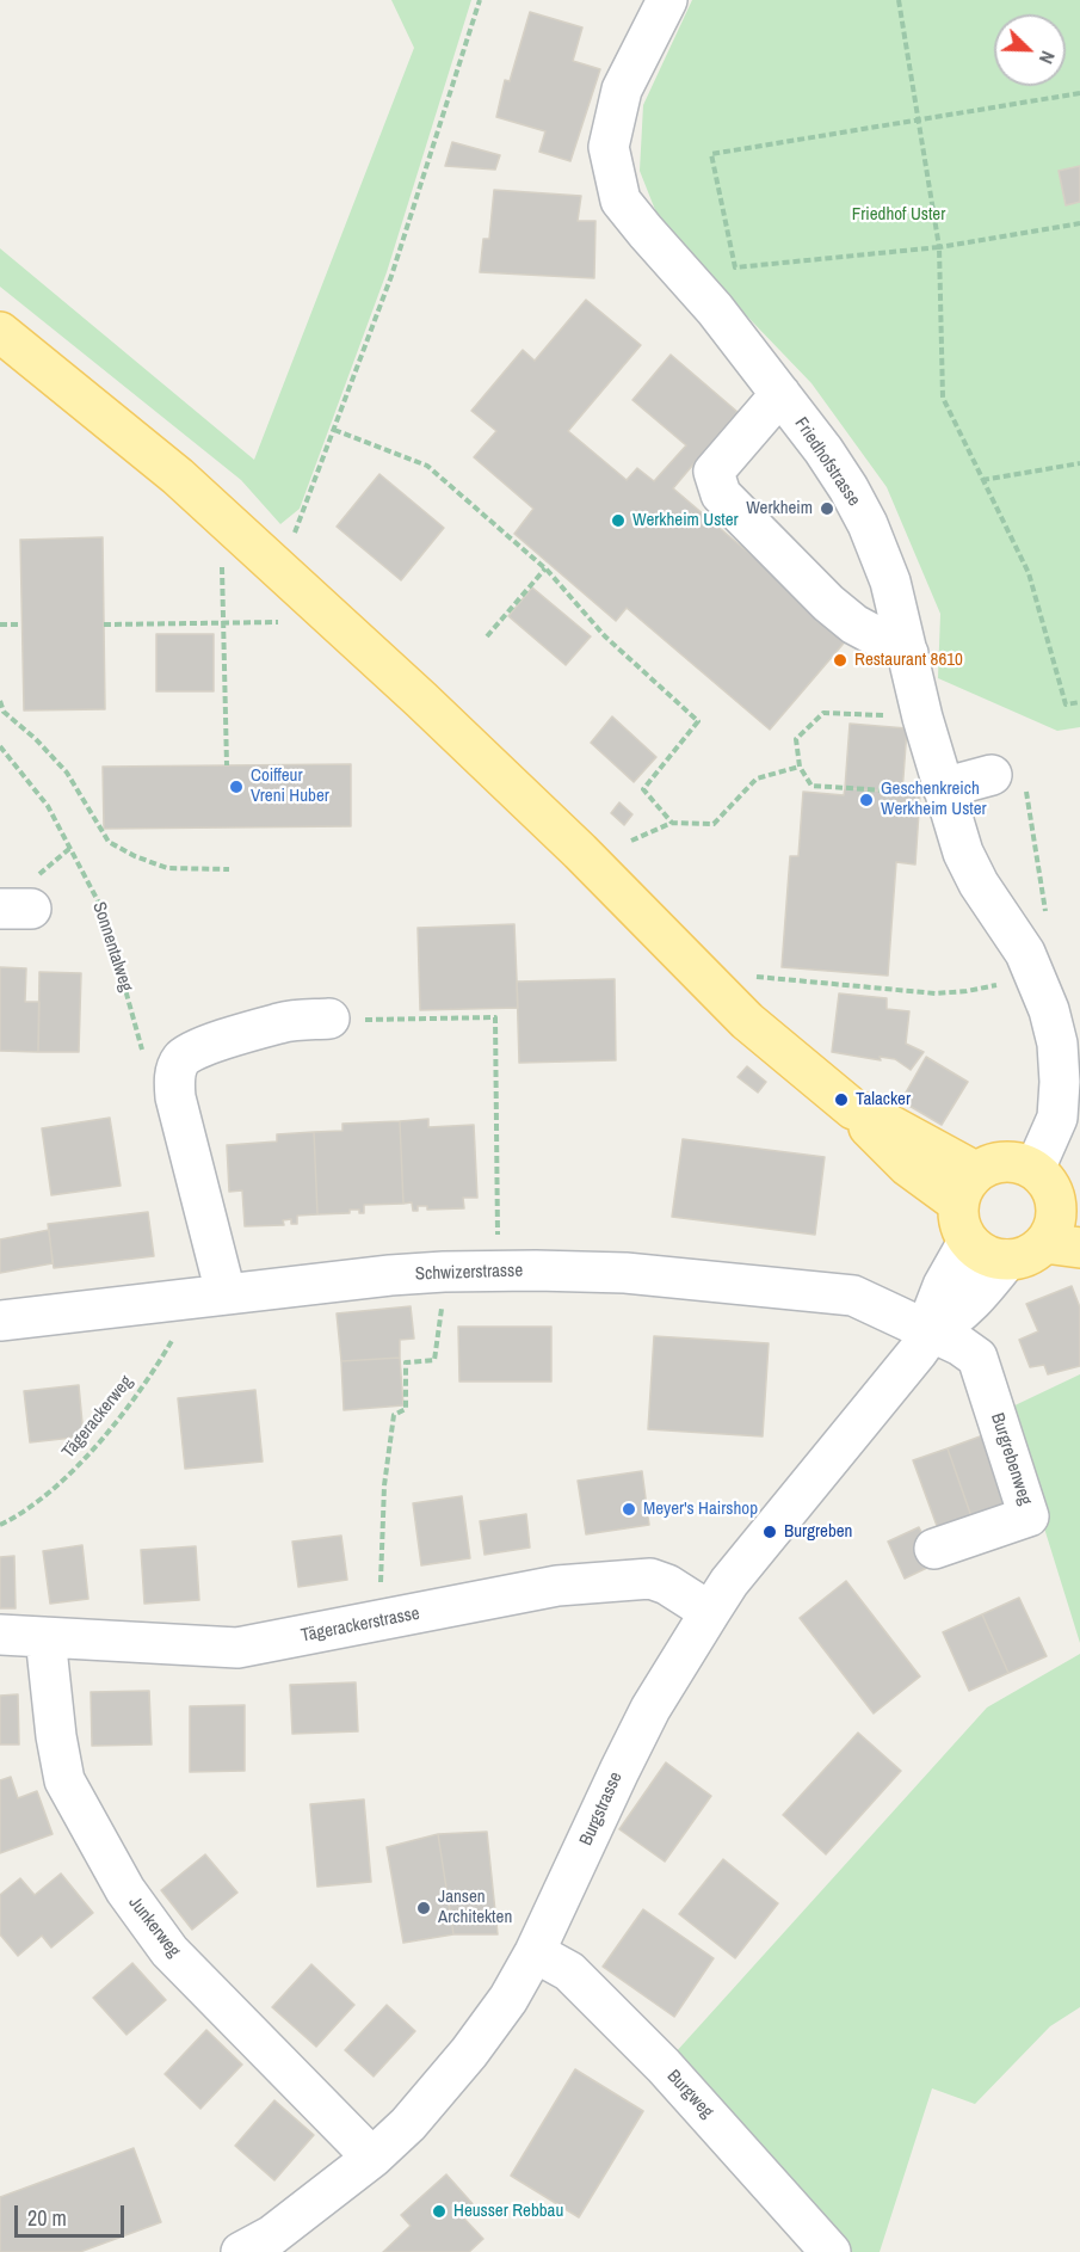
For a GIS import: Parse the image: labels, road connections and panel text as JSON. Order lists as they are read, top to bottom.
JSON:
{
  "streets": {
    "street": [
      "Friedhofstrasse",
      "Schwizerstrasse",
      "Burgrebenweg",
      "Tägerackerstrasse",
      "Burgstrasse",
      "Junkerweg",
      "Burgweg"
    ],
    "path": ["Sonnentalweg", "Tägerackerweg"]
  },
  "crossings": [
    ["Schwizerstrasse", "Tägerackerweg"],
    ["Schwizerstrasse", "Burgrebenweg"],
    ["Schwizerstrasse", "Burgstrasse"],
    ["Burgrebenweg", "Burgstrasse"],
    ["Tägerackerstrasse", "Burgstrasse"],
    ["Tägerackerstrasse", "Junkerweg"],
    ["Burgstrasse", "Junkerweg"],
    ["Burgstrasse", "Burgweg"]
  ],
  "parks": ["Friedhof Uster"],
  "places": [
    "Werkheim",
    "Werkheim Uster",
    "Restaurant 8610",
    "Coiffeur Vreni Huber",
    "Geschenkreich Werkheim Uster",
    "Talacker",
    "Meyer's Hairshop",
    "Burgreben",
    "Jansen Architekten",
    "Heusser Rebbau"
  ],
  "scale_bar": "20 m",
  "north": "bottom right"
}
